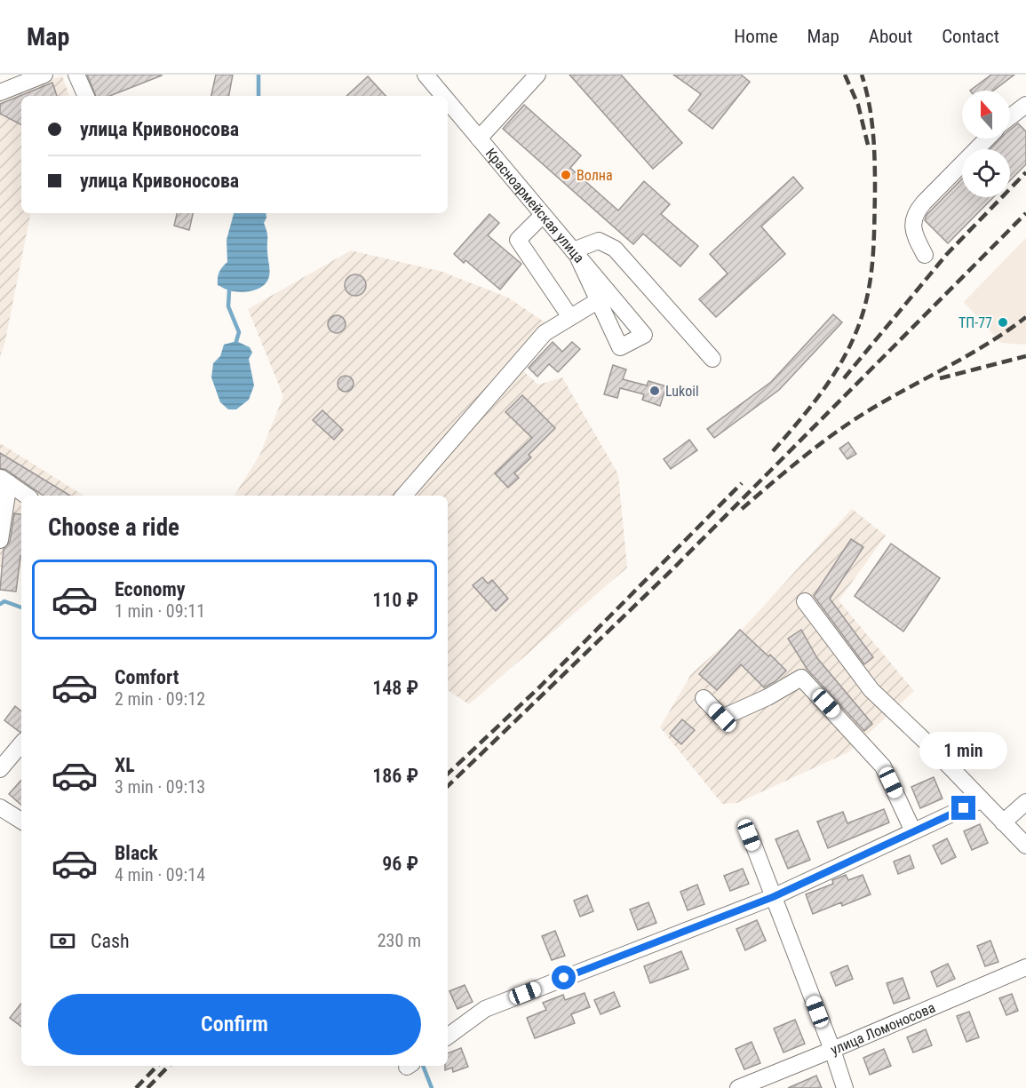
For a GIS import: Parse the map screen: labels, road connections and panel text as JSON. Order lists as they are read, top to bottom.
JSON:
{
  "streets": {
    "street": ["Красноармейская улица", "улица Ломоносова"]
  },
  "places": ["Волна", "ТП-77", "Lukoil"],
  "north": "top",
  "page": {
    "header": "Map",
    "nav": [
      "Home",
      "Map",
      "About",
      "Contact"
    ],
    "banner": ["улица Кривоносова", "улица Кривоносова"],
    "heading": "Choose a ride",
    "list": [
      {
        "name": "Economy",
        "note": "1 min · 09:11",
        "value": "110 ₽"
      },
      {
        "name": "Comfort",
        "note": "2 min · 09:12",
        "value": "148 ₽"
      },
      {
        "name": "XL",
        "note": "3 min · 09:13",
        "value": "186 ₽"
      },
      {
        "name": "Black",
        "note": "4 min · 09:14",
        "value": "96 ₽"
      }
    ],
    "bubble": "1 min",
    "pay": ["Cash", "230 m"],
    "buttons": "Confirm"
  }
}
